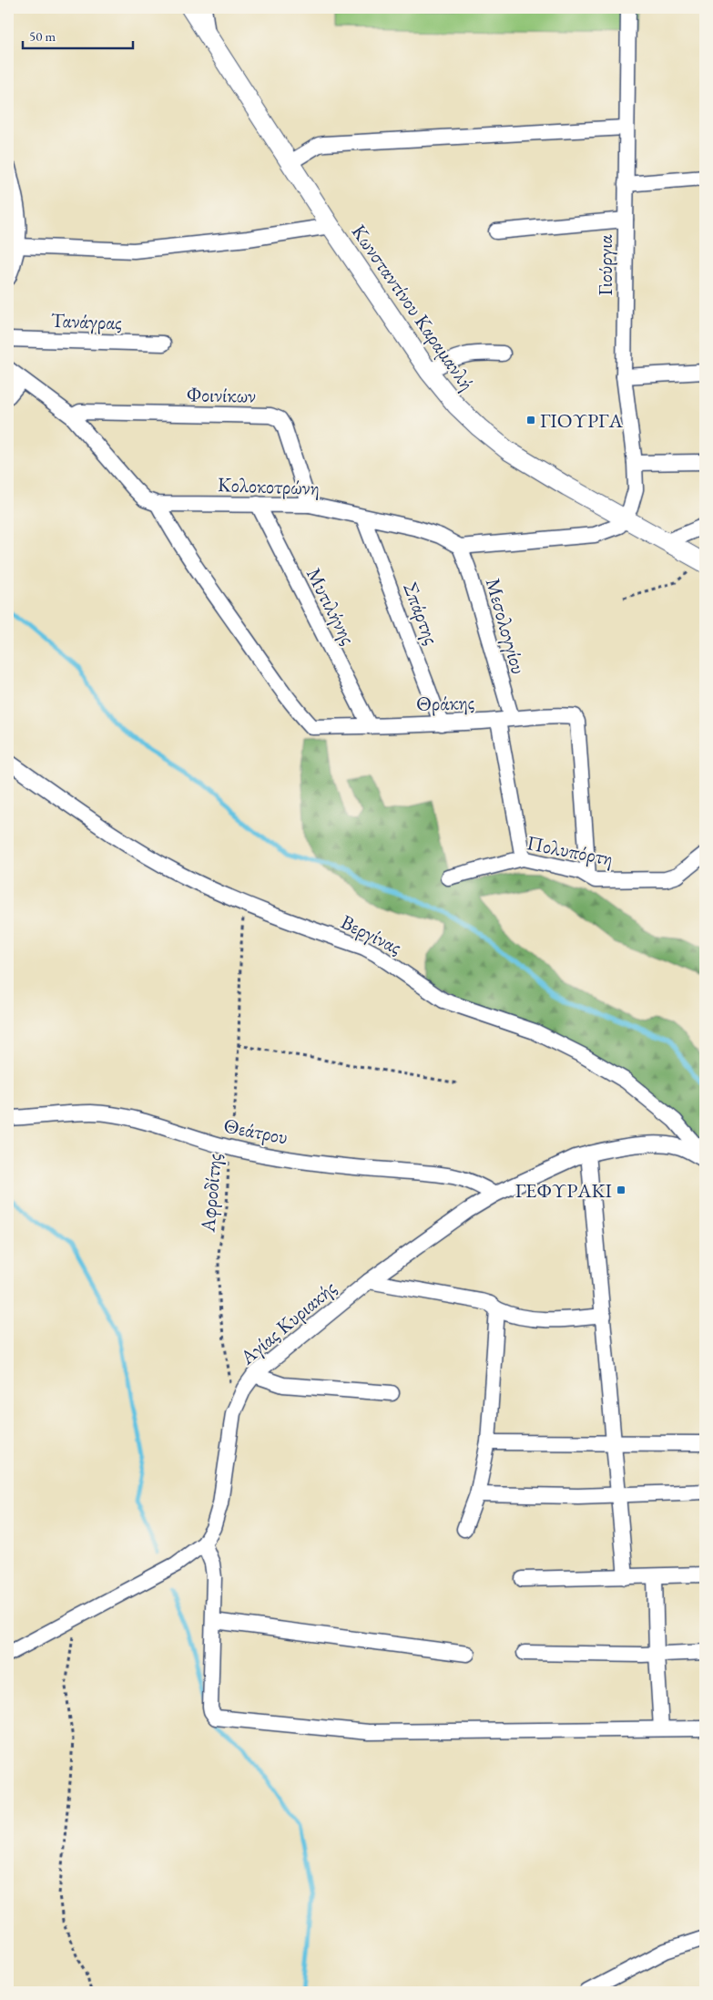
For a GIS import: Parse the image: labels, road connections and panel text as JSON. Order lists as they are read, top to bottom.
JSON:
{
  "streets": {
    "main road": ["Κωνσταντίνου Καραμανλή"],
    "street": [
      "Γιούργια",
      "Τανάγρας",
      "Φοινίκων",
      "Κολοκοτρώνη",
      "Μυτιλήνης",
      "Σπάρτης",
      "Μεσολογγίου",
      "Θράκης",
      "Πολυπόρτη",
      "Βεργίνας",
      "Θεάτρου",
      "Αγίας Κυριακής"
    ],
    "path": ["Αφροδίτης"]
  },
  "crossings": [
    ["Γιούργια", "Κωνσταντίνου Καραμανλή"],
    ["Φοινίκων", "Κολοκοτρώνη"],
    ["Κολοκοτρώνη", "Μυτιλήνης"],
    ["Κολοκοτρώνη", "Σπάρτης"],
    ["Κολοκοτρώνη", "Μεσολογγίου"],
    ["Κολοκοτρώνη", "Θράκης"],
    ["Μυτιλήνης", "Θράκης"],
    ["Σπάρτης", "Θράκης"],
    ["Μεσολογγίου", "Θράκης"],
    ["Μεσολογγίου", "Πολυπόρτη"],
    ["Θράκης", "Πολυπόρτη"],
    ["Βεργίνας", "Αφροδίτης"],
    ["Βεργίνας", "Αγίας Κυριακής"],
    ["Θεάτρου", "Αφροδίτης"],
    ["Θεάτρου", "Αγίας Κυριακής"],
    ["Αφροδίτης", "Αγίας Κυριακής"]
  ],
  "places": {
    "transit": ["ΓΙΟΥΡΓΑ", "ΓΕΦΥΡΑΚΙ"]
  },
  "scale_bar": "50 m"
}
